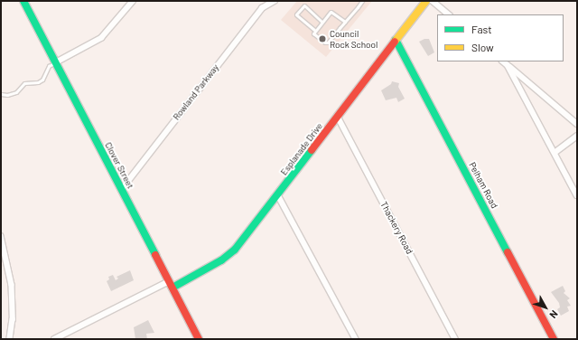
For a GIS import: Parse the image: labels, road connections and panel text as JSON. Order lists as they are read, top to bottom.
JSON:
{
  "streets": {
    "street": [
      "Rowland Parkway",
      "Esplanade Drive",
      "Clover Street",
      "Pelham Road",
      "Thackery Road"
    ]
  },
  "crossings": [
    ["Rowland Parkway", "Clover Street"],
    ["Esplanade Drive", "Clover Street"],
    ["Esplanade Drive", "Pelham Road"],
    ["Esplanade Drive", "Thackery Road"]
  ],
  "places": ["Council Rock School"],
  "legend": ["Fast", "Slow"],
  "north": "bottom right"
}
